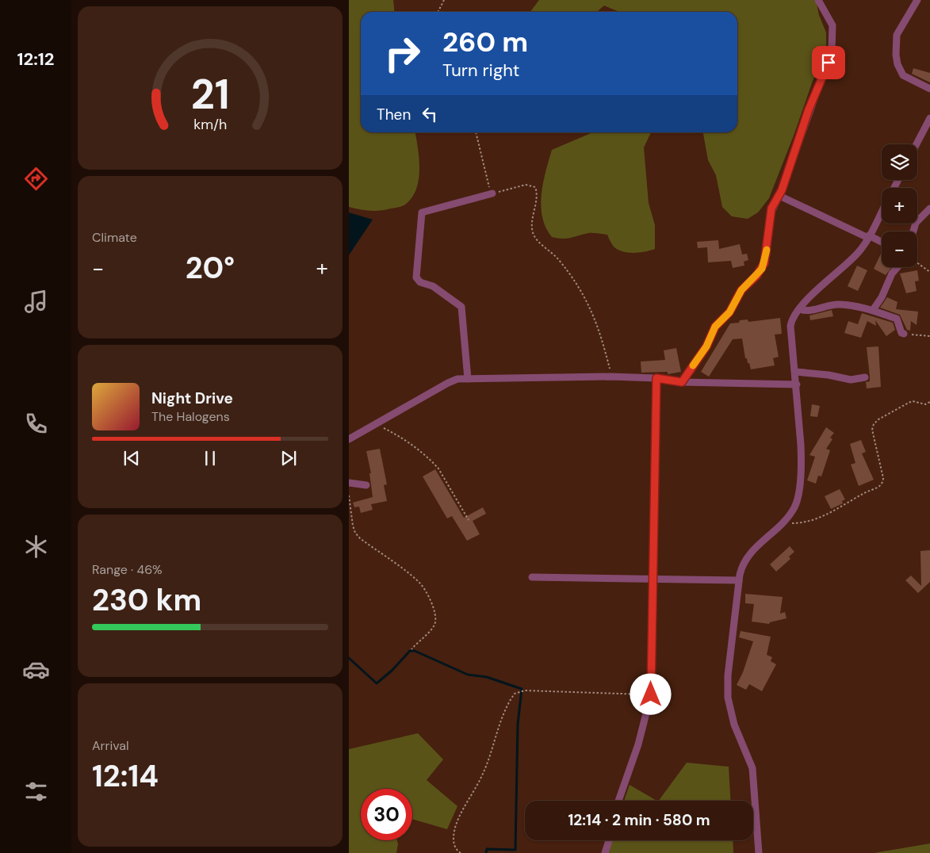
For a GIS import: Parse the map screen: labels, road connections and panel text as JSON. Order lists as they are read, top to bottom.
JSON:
{
  "page": {
    "tabs": "12:12",
    "turn": ["260 m", "Turn right"],
    "then": "Then",
    "map_buttons": ["+", "−"],
    "tile": [
      "Climate",
      ["Range · 46%", "230 km"],
      ["Arrival", "12:14"]
    ],
    "heat": ["−", "20°", "+"],
    "song": ["Night Drive", "The Halogens"],
    "limit": "30",
    "trip": "12:14 · 2 min · 580 m",
    "gauge": ["21", "km/h"]
  }
}
